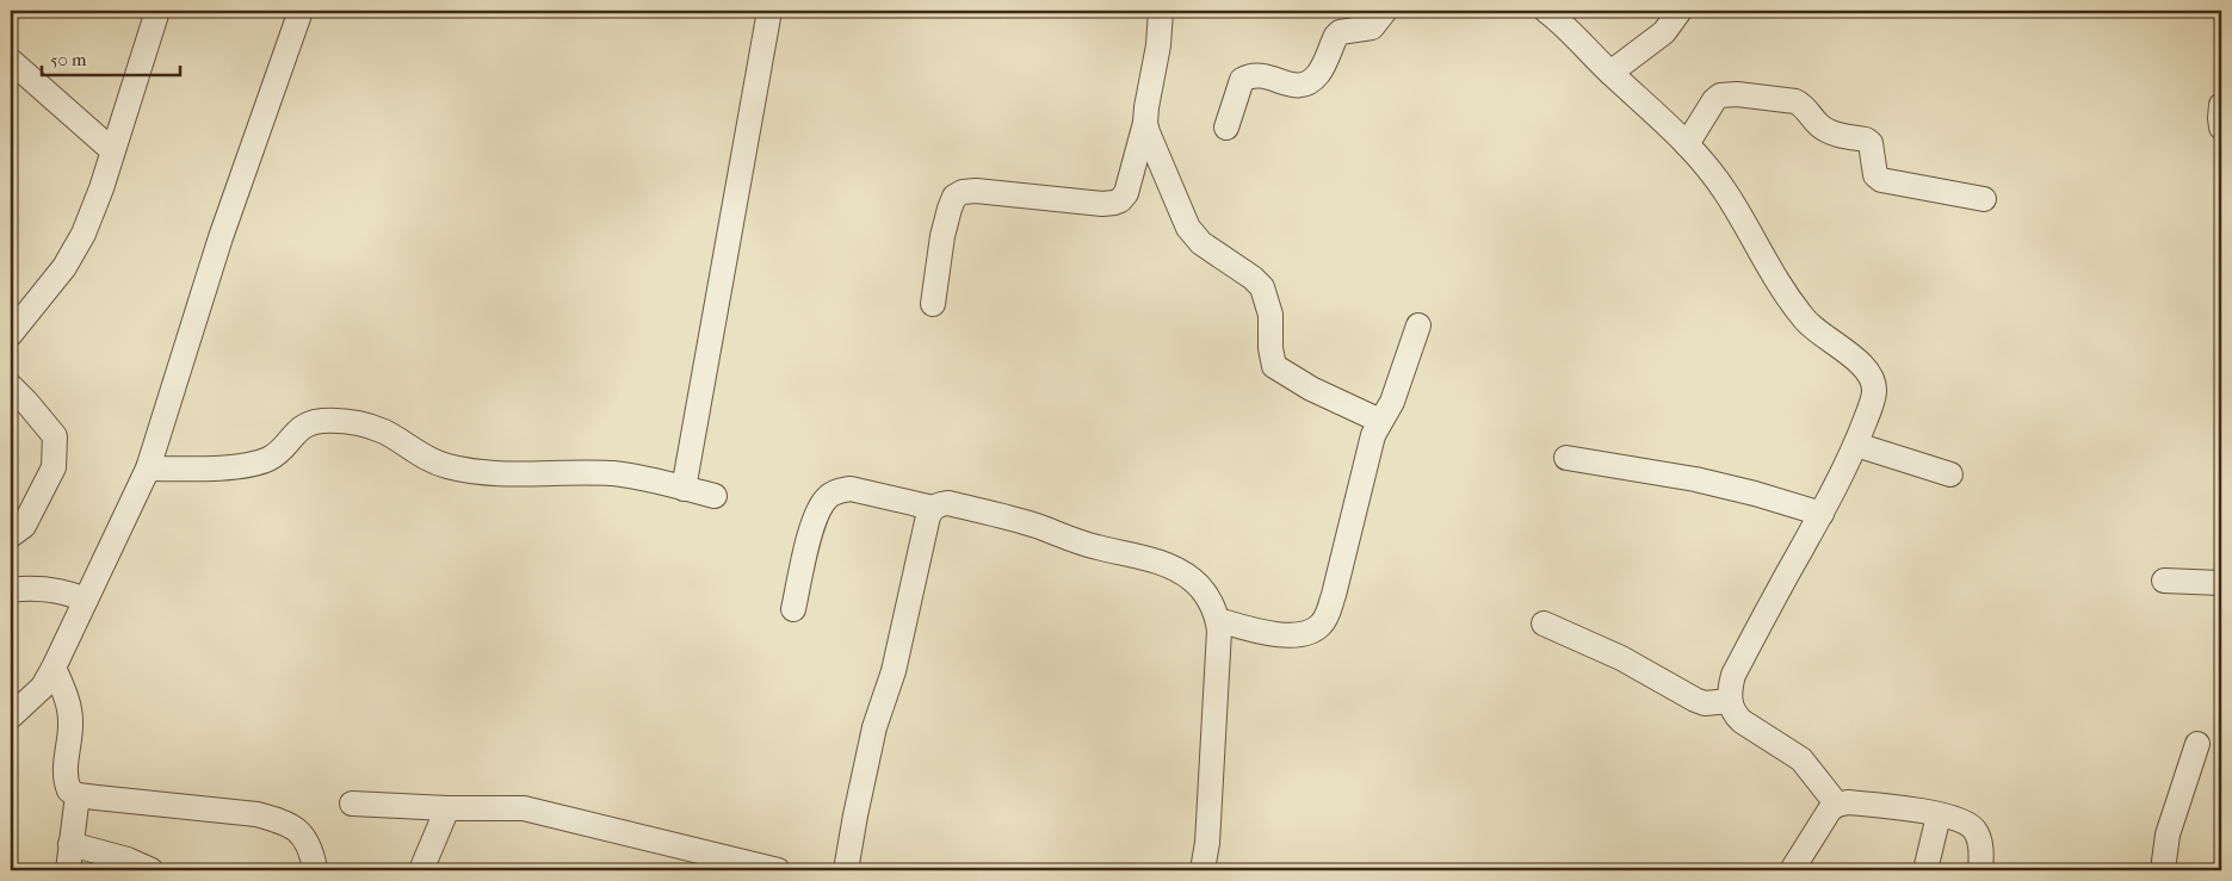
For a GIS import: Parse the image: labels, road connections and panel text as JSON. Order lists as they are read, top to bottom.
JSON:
{
  "scale_bar": "50 m"
}
